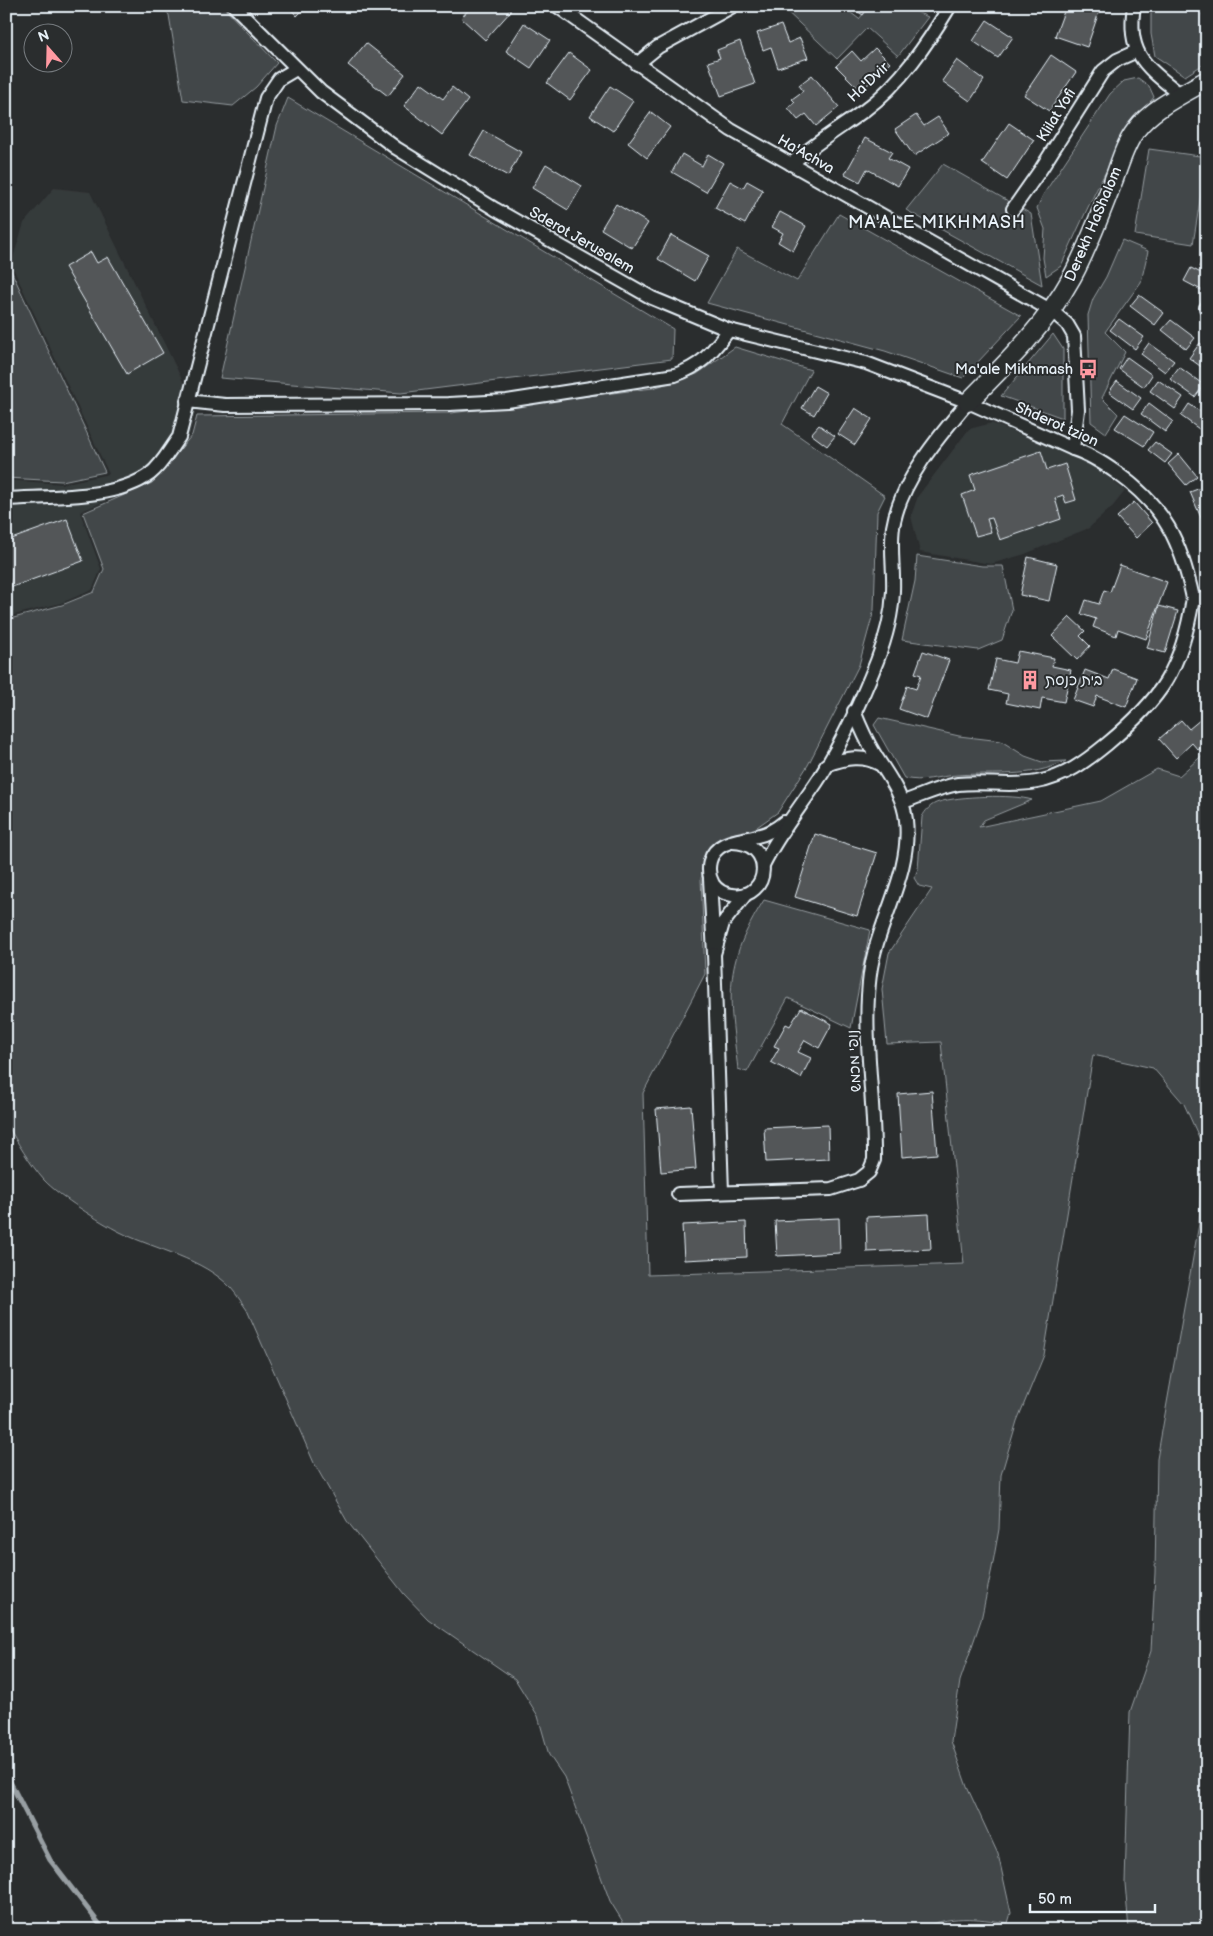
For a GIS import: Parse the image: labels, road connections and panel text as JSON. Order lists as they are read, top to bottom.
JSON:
{
  "streets": {
    "street": [
      "Ha'Dvir",
      "Klilat Yofi",
      "Ha'Achva",
      "Derekh HaShalom",
      "Sderot Jerusalem",
      "Shderot tzion",
      "נופי מכמש"
    ]
  },
  "crossings": [
    ["Ha'Dvir", "Ha'Achva"],
    ["Ha'Achva", "Derekh HaShalom"],
    ["Ha'Achva", "Shderot tzion"],
    ["Derekh HaShalom", "Sderot Jerusalem"],
    ["Derekh HaShalom", "Shderot tzion"],
    ["Sderot Jerusalem", "Shderot tzion"]
  ],
  "districts": ["MA'ALE MIKHMASH"],
  "places": {
    "bus stop": ["Ma'ale Mikhmash"],
    "building": ["בית כנסת"]
  },
  "scale_bar": "50 m",
  "north": "top"
}
